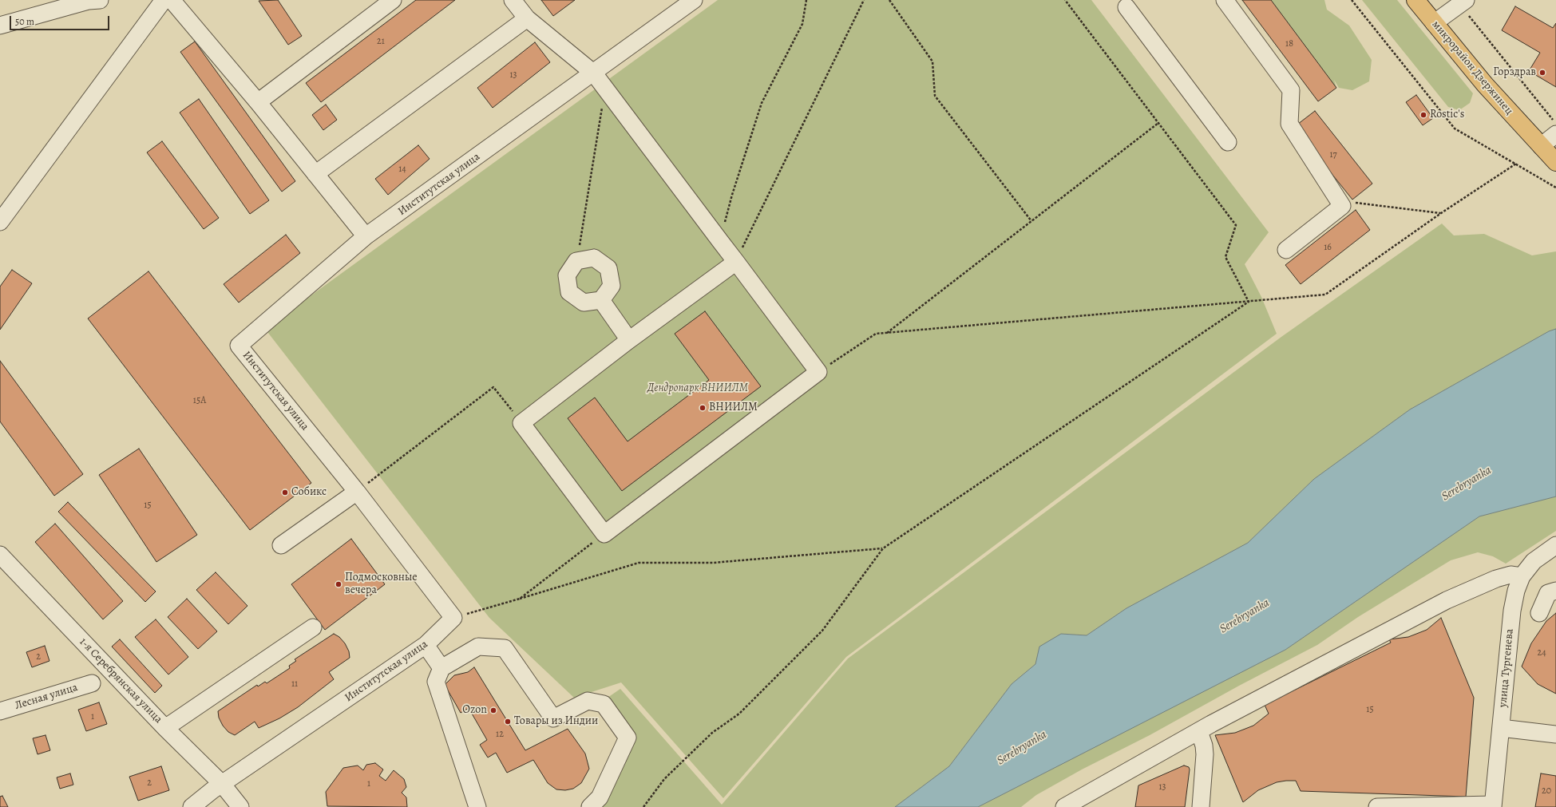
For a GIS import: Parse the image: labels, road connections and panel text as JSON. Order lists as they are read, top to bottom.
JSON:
{
  "streets": {
    "main road": ["микрорайон Дзержинец"],
    "street": [
      "Институтская улица",
      "улица Тургенева",
      "1-я Серебрянская улица",
      "Лесная улица"
    ]
  },
  "crossings": [
    ["Институтская улица", "1-я Серебрянская улица"]
  ],
  "water": ["Serebryanka"],
  "parks": ["Дендропарк ВНИИЛМ"],
  "places": [
    "Горздрав",
    "Rostic's",
    "ВНИИЛМ",
    "Собикс",
    "Подмосковные вечера",
    "Ozon",
    "Товары из Индии"
  ],
  "house_numbers": [
    "21",
    "18",
    "13",
    "17",
    "14",
    "16",
    "15А",
    "15",
    "24",
    "2",
    "11",
    "15",
    "1",
    "12",
    "2",
    "1",
    "13",
    "20"
  ],
  "scale_bar": "50 m"
}
